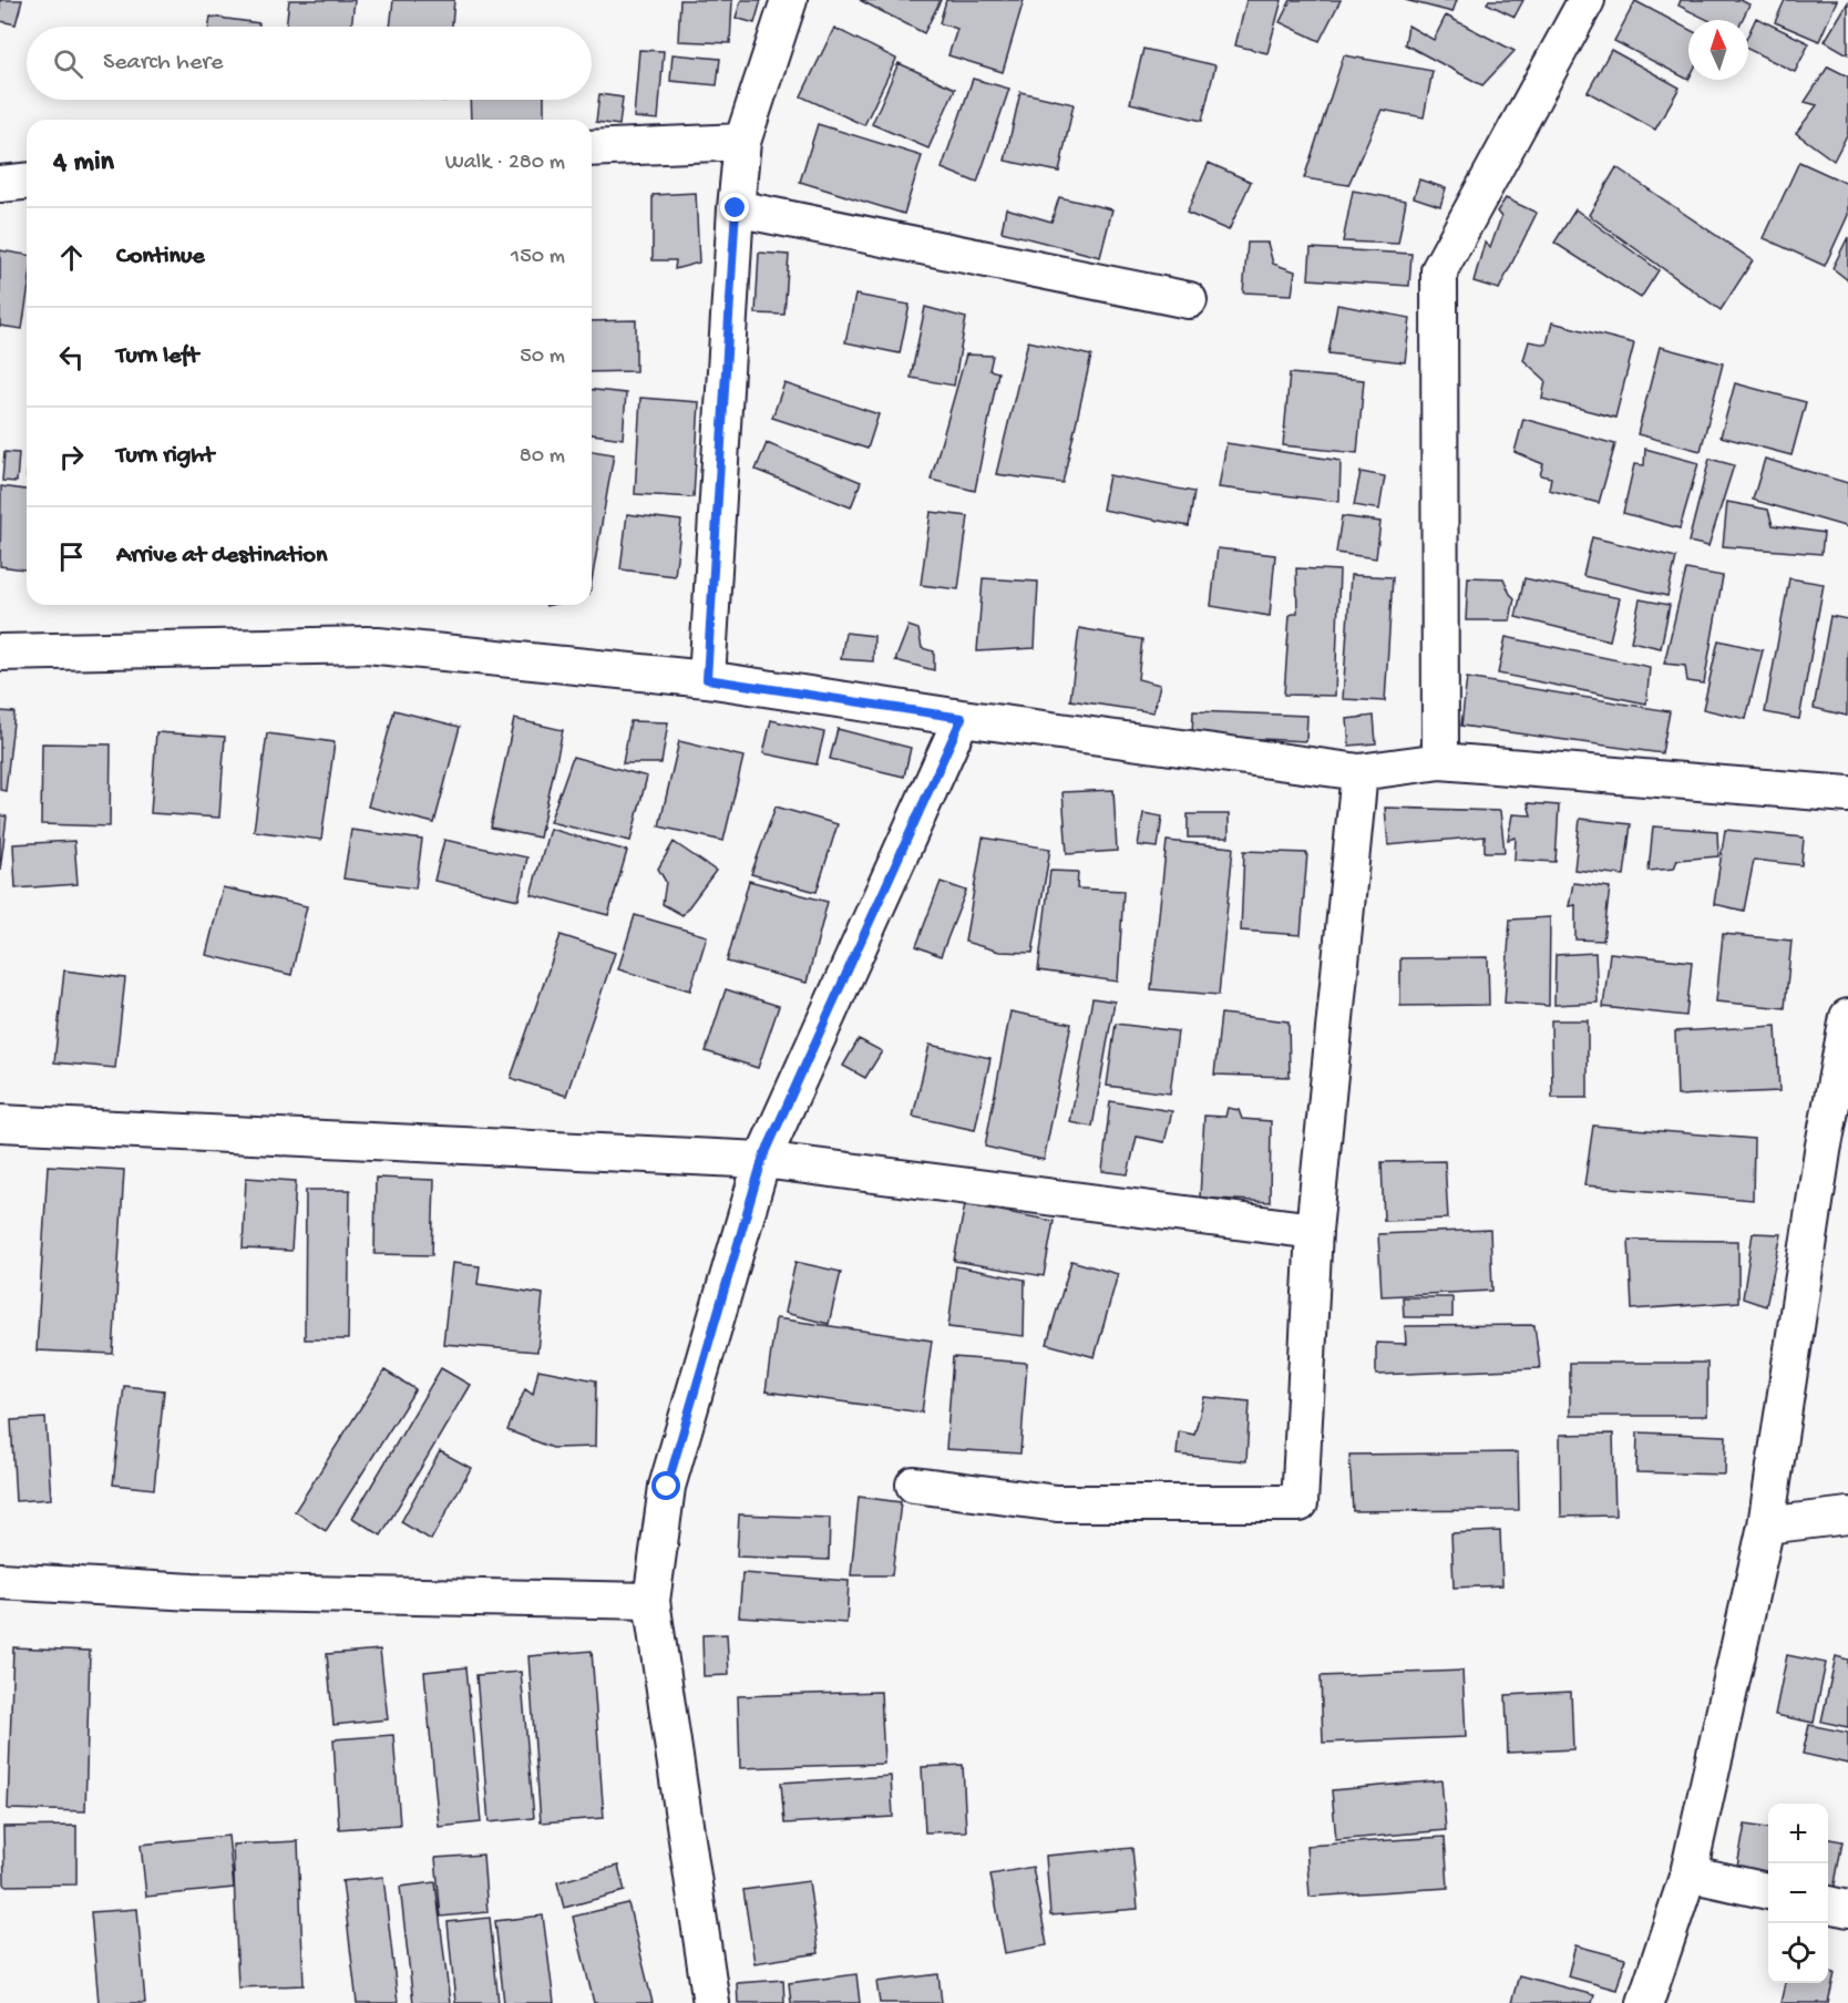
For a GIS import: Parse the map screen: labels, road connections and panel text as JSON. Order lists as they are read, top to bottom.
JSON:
{
  "north": "top",
  "page": {
    "search": "Search here",
    "heading": ["4 min", "Walk · 280 m"],
    "list": [
      ["Continue", "150 m"],
      ["Turn left", "50 m"],
      ["Turn right", "80 m"],
      "Arrive at destination"
    ],
    "map_buttons": ["+", "−"]
  }
}
